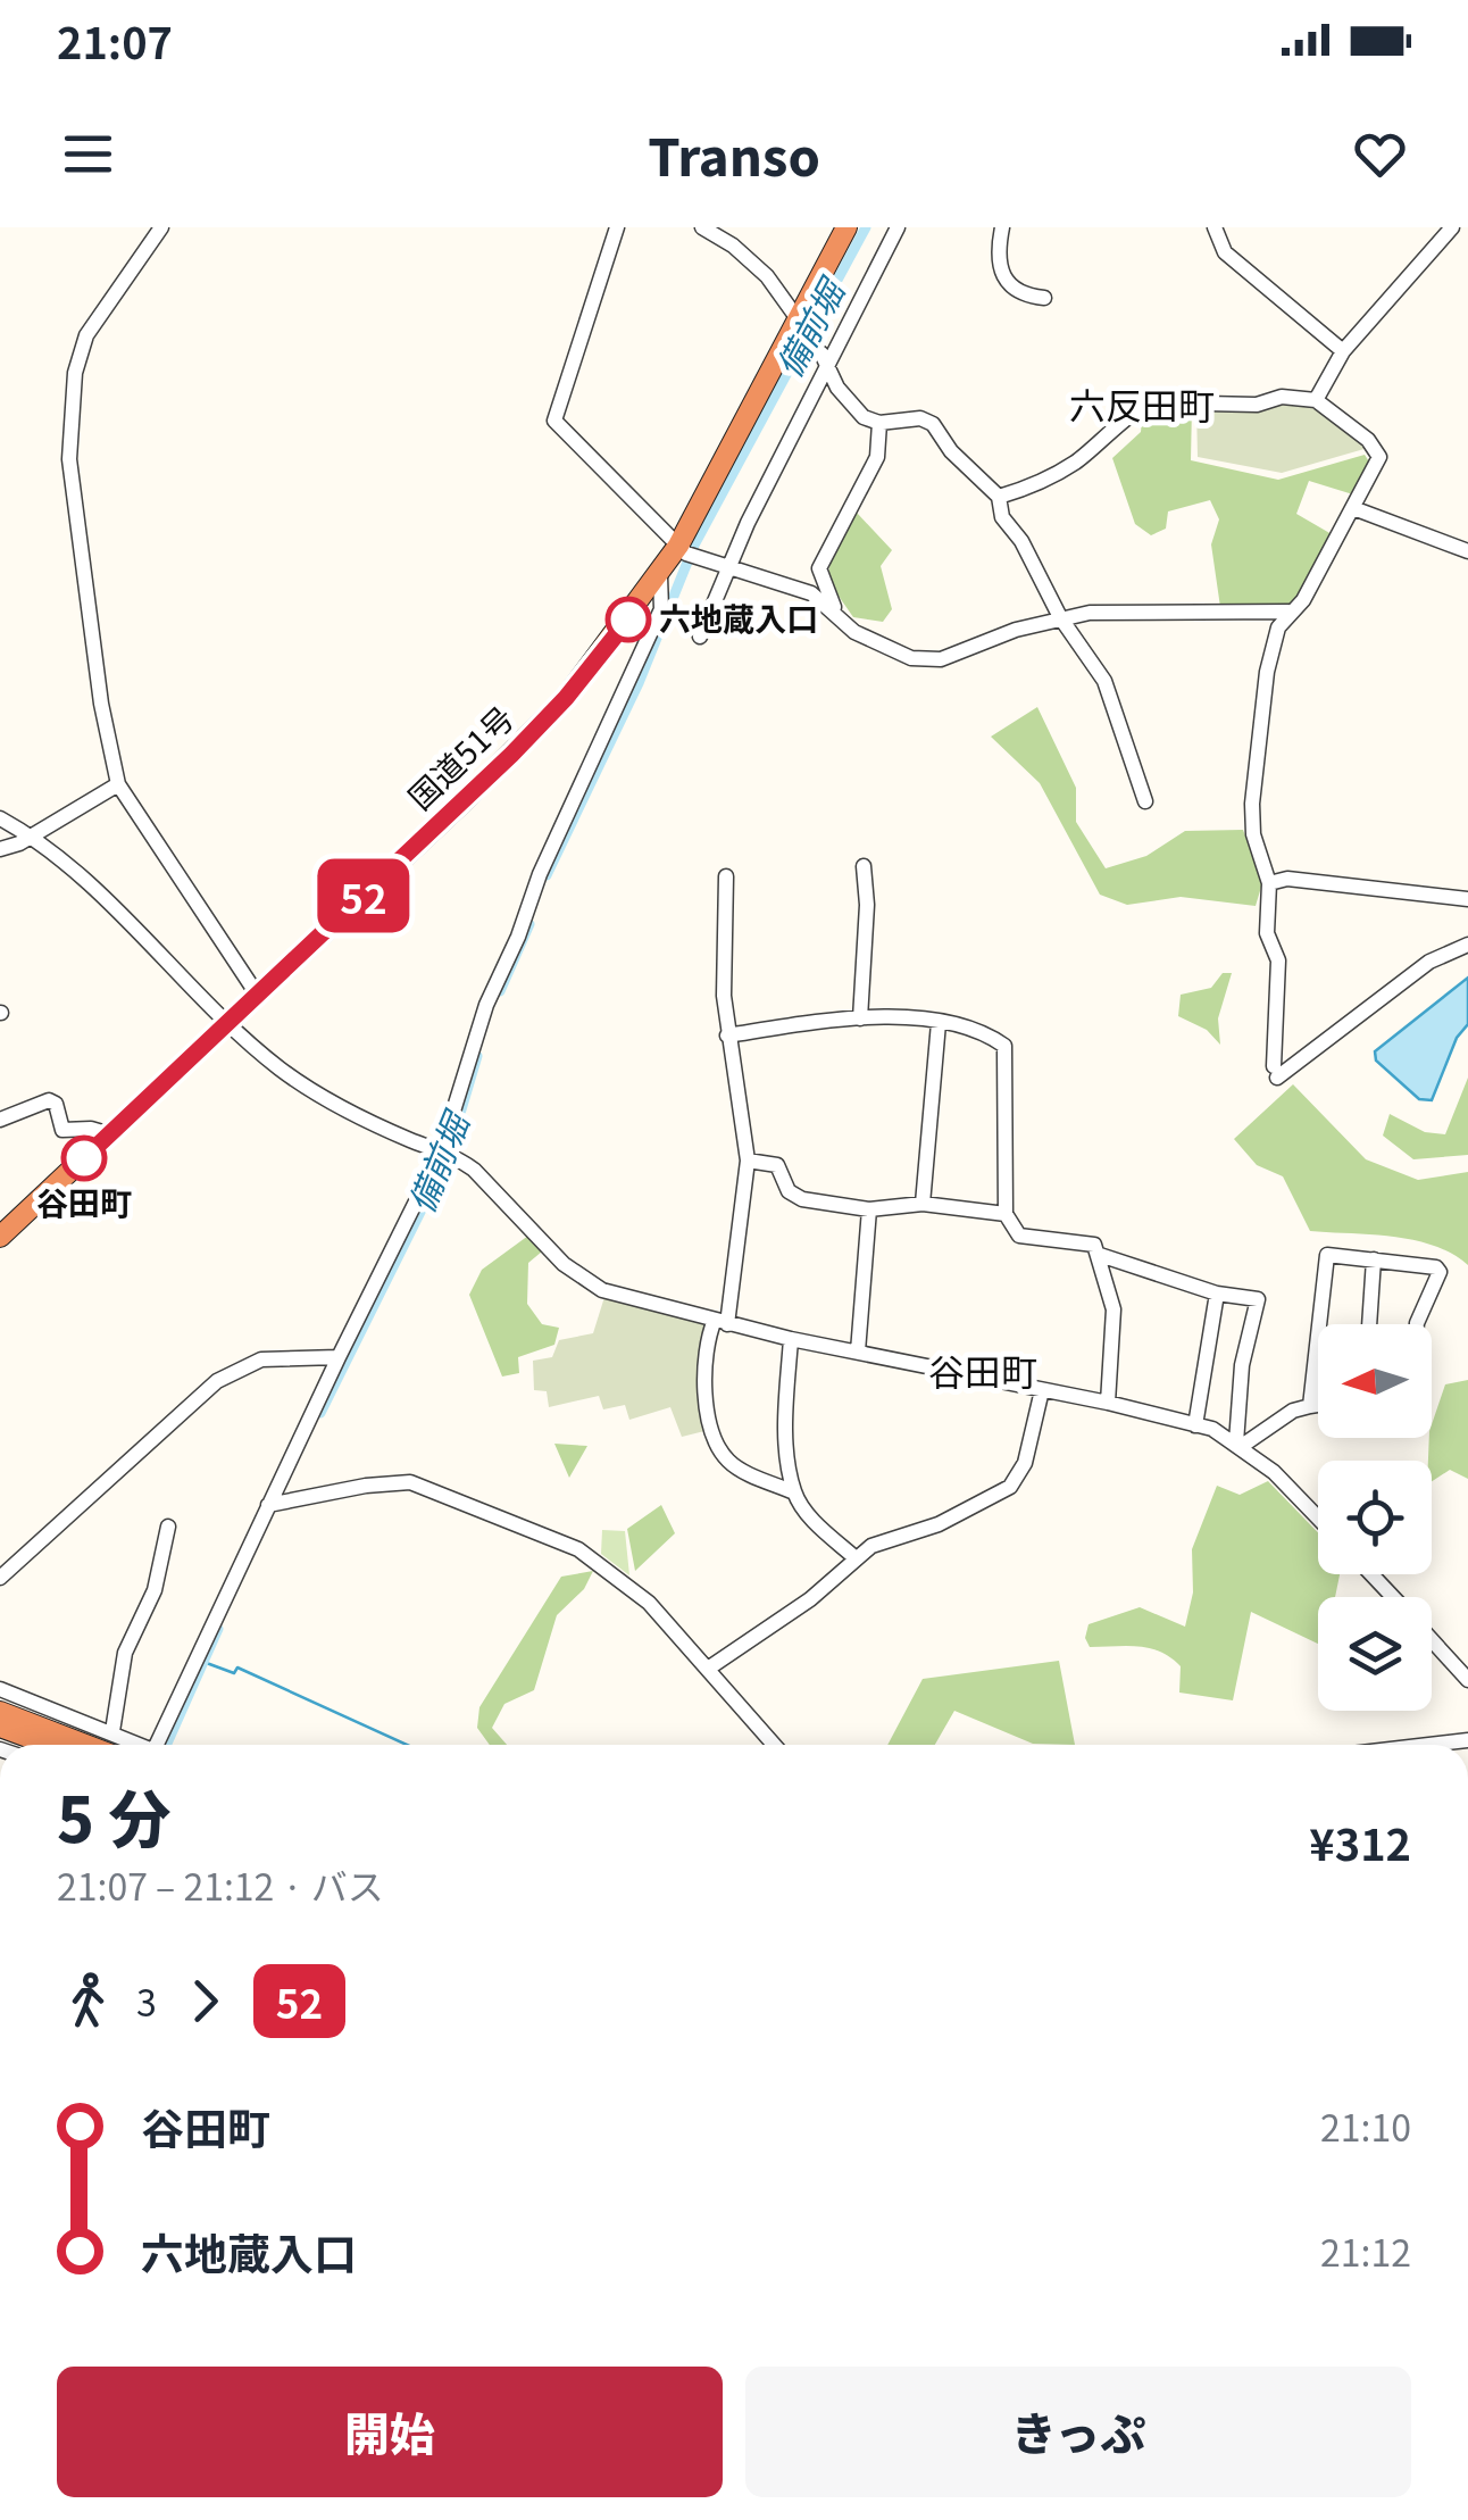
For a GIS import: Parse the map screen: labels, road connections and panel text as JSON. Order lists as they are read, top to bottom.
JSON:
{
  "streets": {
    "highway": ["国道51号"]
  },
  "districts": ["六反田町", "谷田町"],
  "water": ["備前堀"],
  "places": ["六地蔵入口", "谷田町"],
  "lines": ["bus line 52"],
  "north": "left",
  "page": {
    "status": "21:07",
    "header": "Transo",
    "on_map": "52",
    "heading": ["5 分", "21:07 – 21:12 · バス", "¥312"],
    "legs": ["3", "52"],
    "list": [
      {
        "name": "谷田町",
        "value": "21:10"
      },
      {
        "name": "六地蔵入口",
        "value": "21:12"
      }
    ],
    "buttons": ["開始", "きっぷ"]
  }
}
